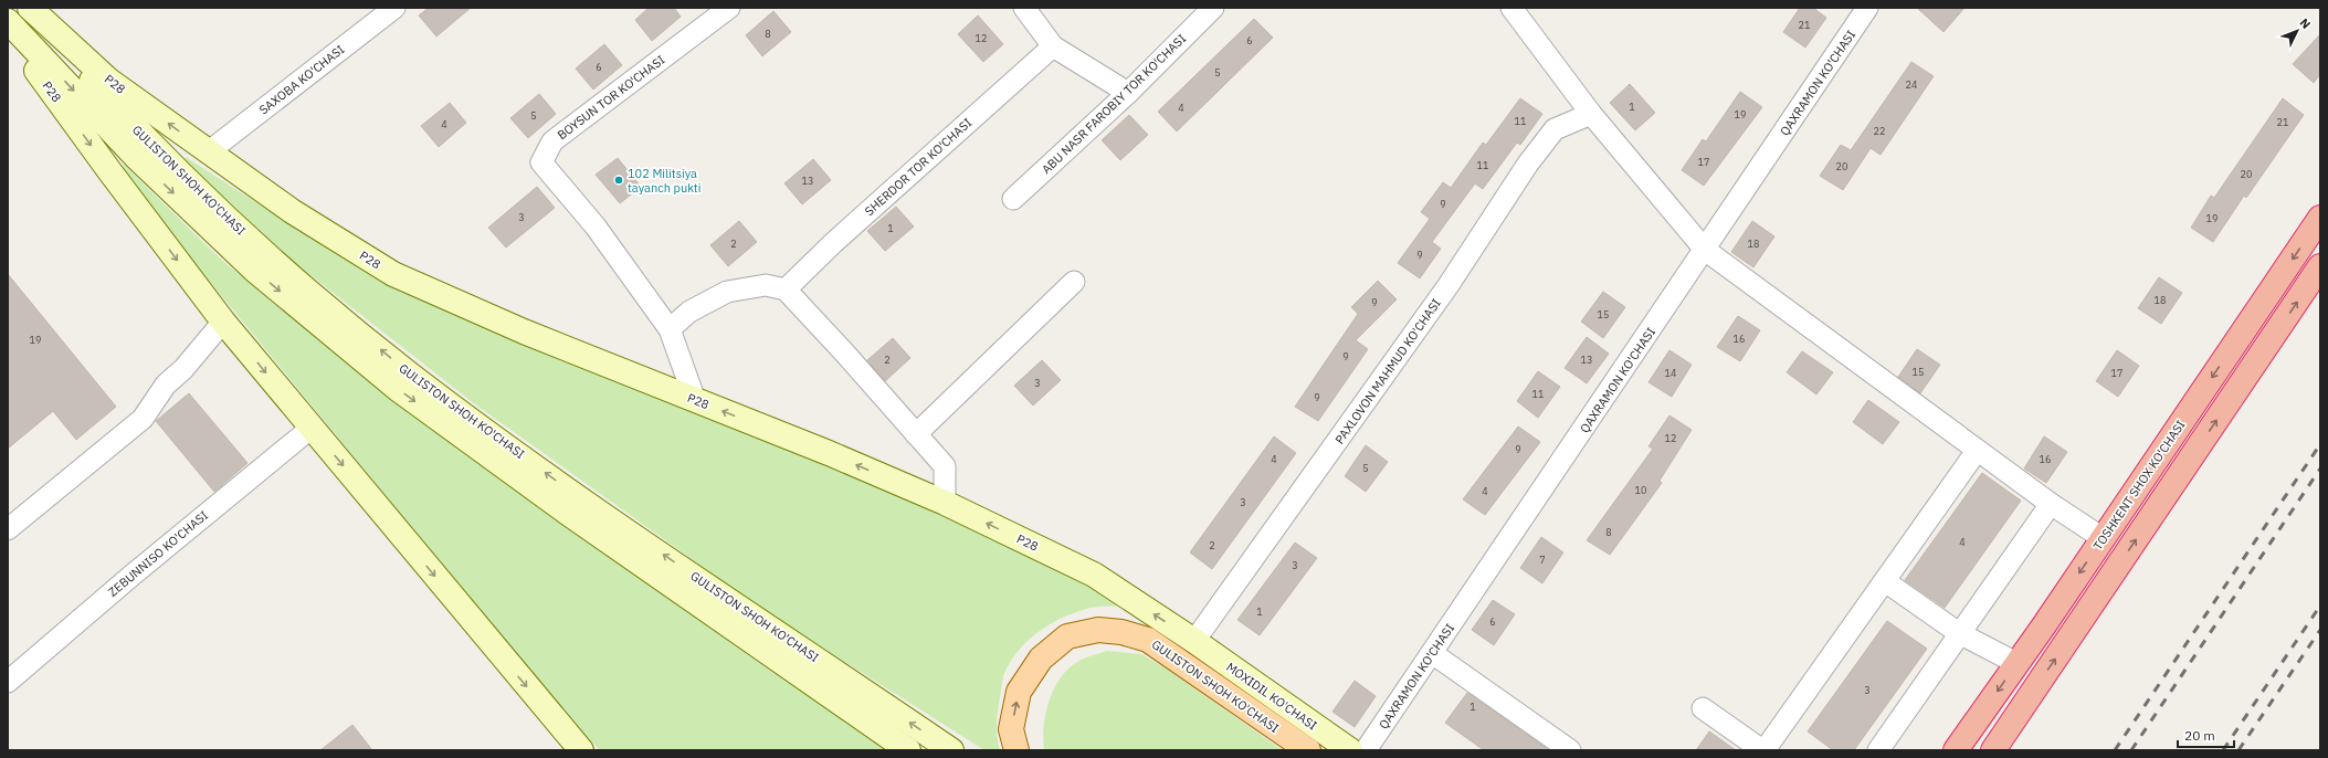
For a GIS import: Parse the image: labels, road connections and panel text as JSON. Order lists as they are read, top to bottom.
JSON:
{
  "streets": {
    "highway": ["TOSHKENT SHOX KO'CHASI"],
    "main road": [
      "P28",
      "Р28",
      "GULISTON SHOH KO'CHASI",
      "MOXIDIL KO'CHASI"
    ],
    "street": [
      "SAXOBA KO'CHASI",
      "QAXRAMON KO'CHASI",
      "BOYSUN TOR KO'CHASI",
      "ABU NASR FAROBIY TOR KO'CHASI",
      "SHERDOR TOR KO'CHASI",
      "PAXLOVON MAHMUD KO'CHASI",
      "ZEBUNNISO KO'CHASI"
    ]
  },
  "crossings": [
    ["SAXOBA KO'CHASI", "P28"],
    ["SAXOBA KO'CHASI", "Р28"],
    ["P28", "Р28"],
    ["Р28", "PAXLOVON MAHMUD KO'CHASI"],
    ["Р28", "ZEBUNNISO KO'CHASI"],
    ["Р28", "MOXIDIL KO'CHASI"],
    ["PAXLOVON MAHMUD KO'CHASI", "MOXIDIL KO'CHASI"]
  ],
  "one_way": ["P28"],
  "places": ["102 Militsiya tayanch pukti"],
  "house_numbers": [
    "21",
    "8",
    "12",
    "6",
    "6",
    "5",
    "24",
    "1",
    "4",
    "19",
    "5",
    "11",
    "21",
    "4",
    "22",
    "17",
    "11",
    "20",
    "20",
    "13",
    "9",
    "3",
    "19",
    "1",
    "2",
    "18",
    "9",
    "18",
    "9",
    "15",
    "16",
    "19",
    "9",
    "2",
    "13",
    "15",
    "14",
    "17",
    "3",
    "11",
    "9",
    "12",
    "9",
    "4",
    "16",
    "5",
    "10",
    "4",
    "3",
    "8",
    "4",
    "2",
    "7",
    "3",
    "1",
    "6",
    "3",
    "1"
  ],
  "scale_bar": "20 m",
  "north": "top right"
}
